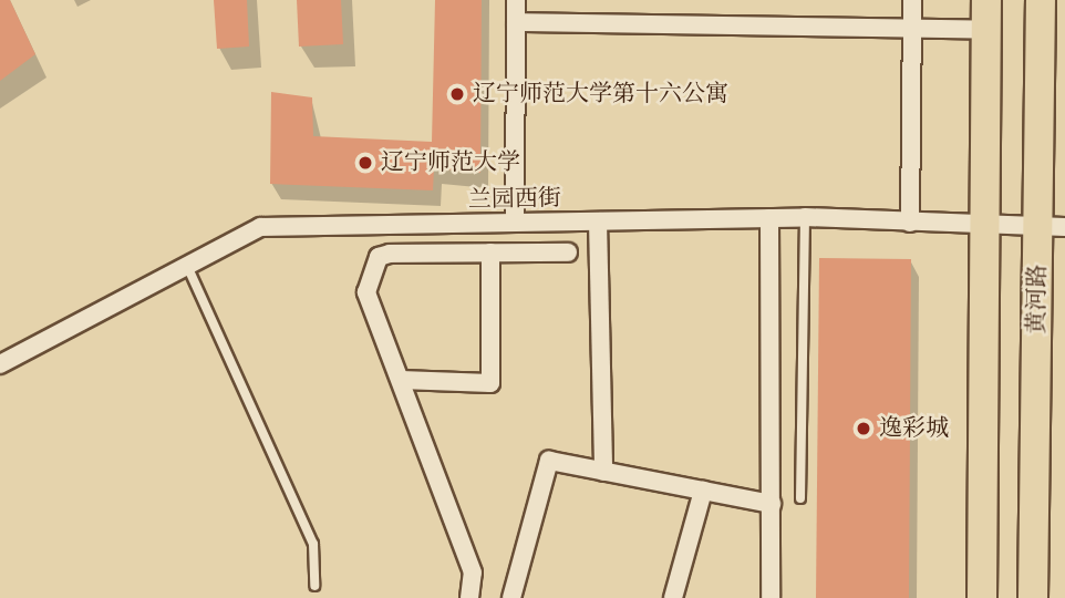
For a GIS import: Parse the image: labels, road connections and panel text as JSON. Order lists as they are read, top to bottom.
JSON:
{
  "streets": {
    "main road": ["黄河路"],
    "street": ["兰园西街"]
  },
  "crossings": [
    ["兰园西街", "黄河路"]
  ],
  "places": ["辽宁师范大学第十六公寓", "辽宁师范大学", "逸彩城"]
}
